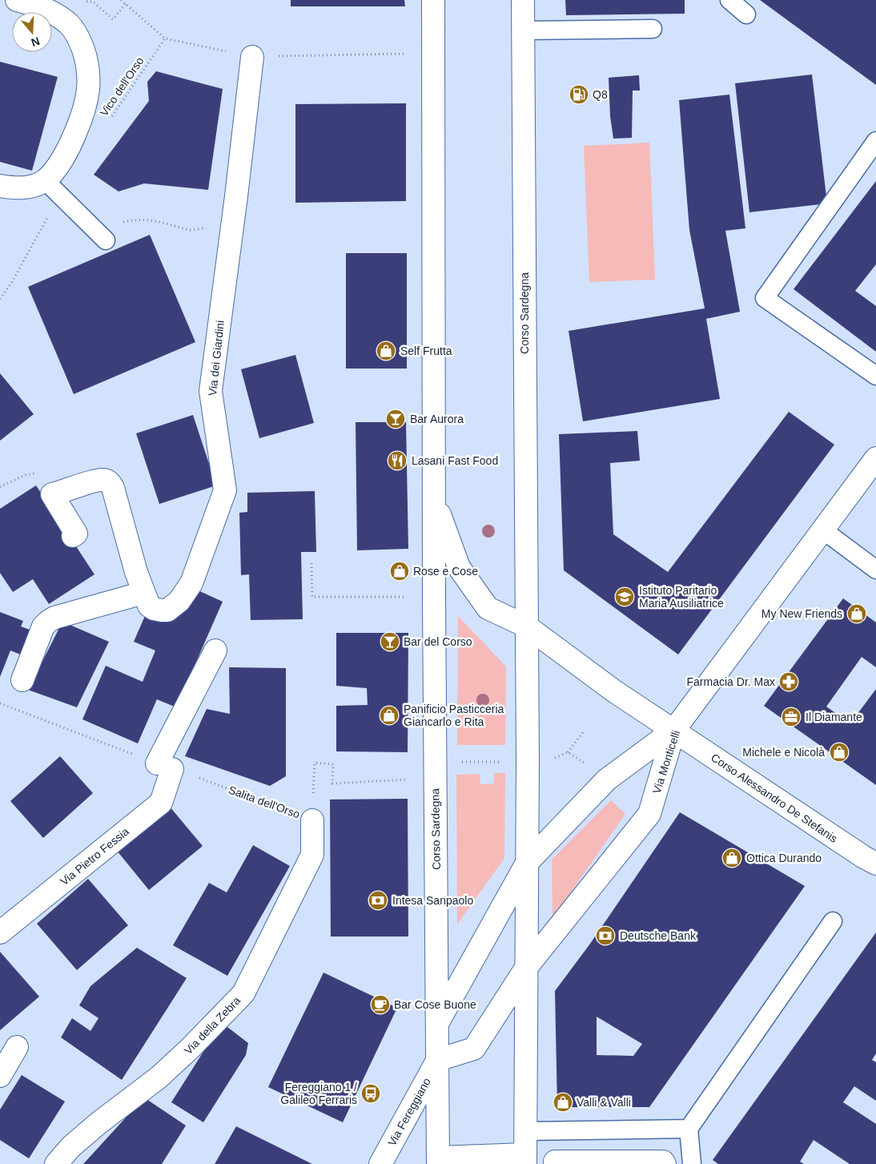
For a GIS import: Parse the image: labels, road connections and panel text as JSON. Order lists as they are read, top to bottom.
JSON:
{
  "streets": {
    "street": [
      "Corso Sardegna",
      "Via dei Giardini",
      "Via Monticelli",
      "Corso Alessandro De Stefanis",
      "Via Pietro Fessia",
      "Via della Zebra",
      "Via Fereggiano"
    ],
    "path": ["Vico dell'Orso", "Salita dell'Orso"]
  },
  "crossings": [
    ["Corso Sardegna", "Via Monticelli"],
    ["Corso Sardegna", "Corso Alessandro De Stefanis"],
    ["Corso Sardegna", "Via Fereggiano"],
    ["Via Monticelli", "Corso Alessandro De Stefanis"],
    ["Via Monticelli", "Via Fereggiano"],
    ["Salita dell'Orso", "Via Pietro Fessia"],
    ["Salita dell'Orso", "Via della Zebra"]
  ],
  "places": {
    "fuel station": ["Q8"],
    "shop": [
      "Self Frutta",
      "Rose e Cose",
      "My New Friends",
      "Panificio Pasticceria Giancarlo e Rita",
      "Michele e Nicolà",
      "Ottica Durando",
      "Valli & Valli"
    ],
    "bar": ["Bar Aurora", "Bar del Corso"],
    "restaurant": ["Lasani Fast Food"],
    "school or university": ["Istituto Paritario Maria Ausiliatrice"],
    "pharmacy": ["Farmacia Dr. Max"],
    "office": ["Il Diamante"],
    "bank": ["Intesa Sanpaolo", "Deutsche Bank"],
    "cafe": ["Bar Cose Buone"],
    "bus stop": ["Fereggiano 1 / Galileo Ferraris"]
  },
  "north": "bottom"
}
